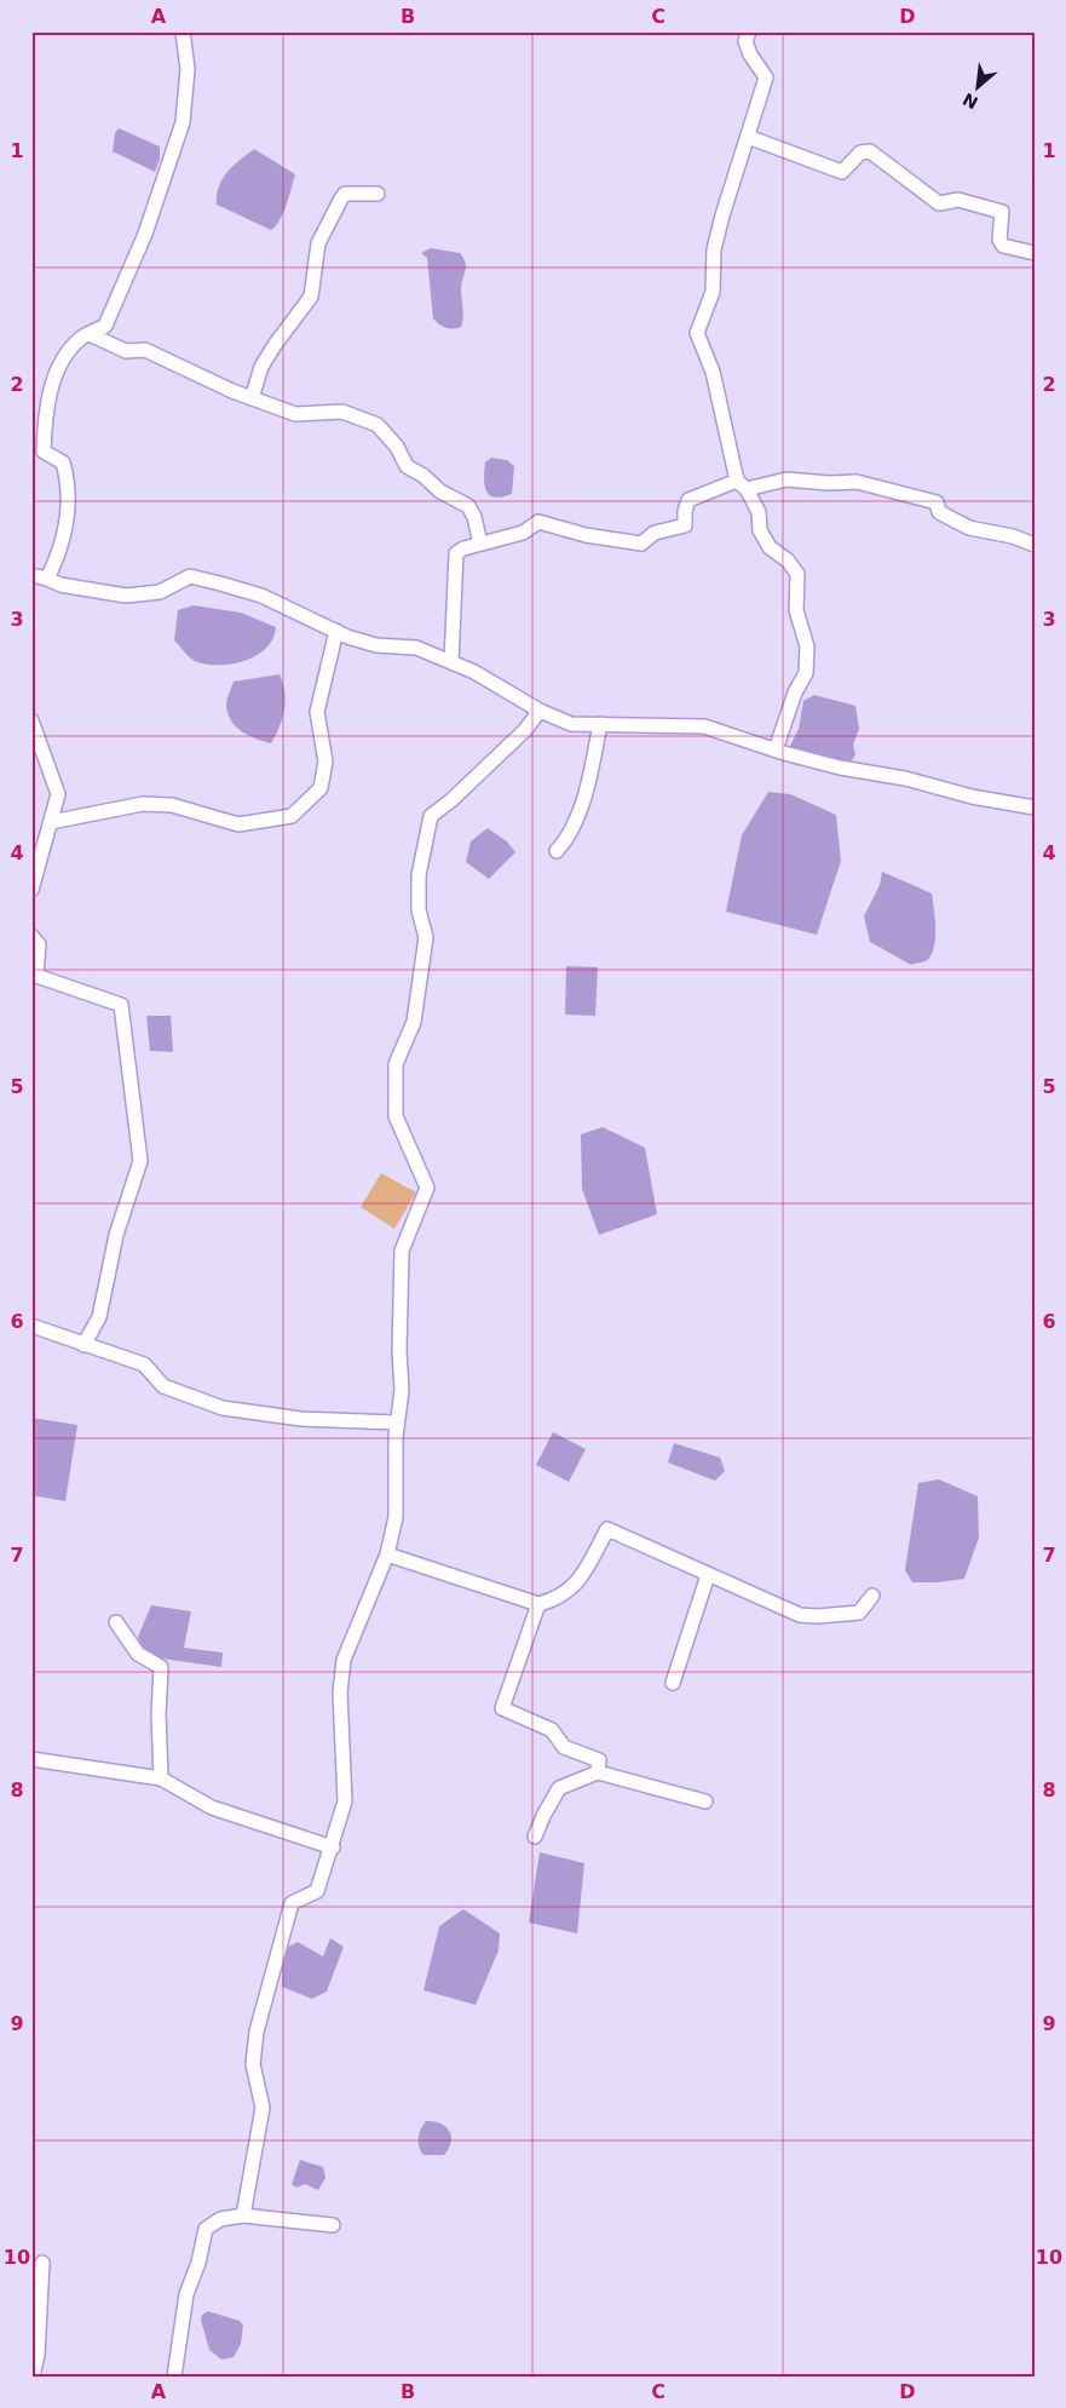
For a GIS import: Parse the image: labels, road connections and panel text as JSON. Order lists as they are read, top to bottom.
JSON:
{
  "north": "bottom left",
  "grid": {
    "columns": [
      "A",
      "B",
      "C",
      "D"
    ],
    "rows": [
      "1",
      "2",
      "3",
      "4",
      "5",
      "6",
      "7",
      "8",
      "9",
      "10"
    ]
  }
}
